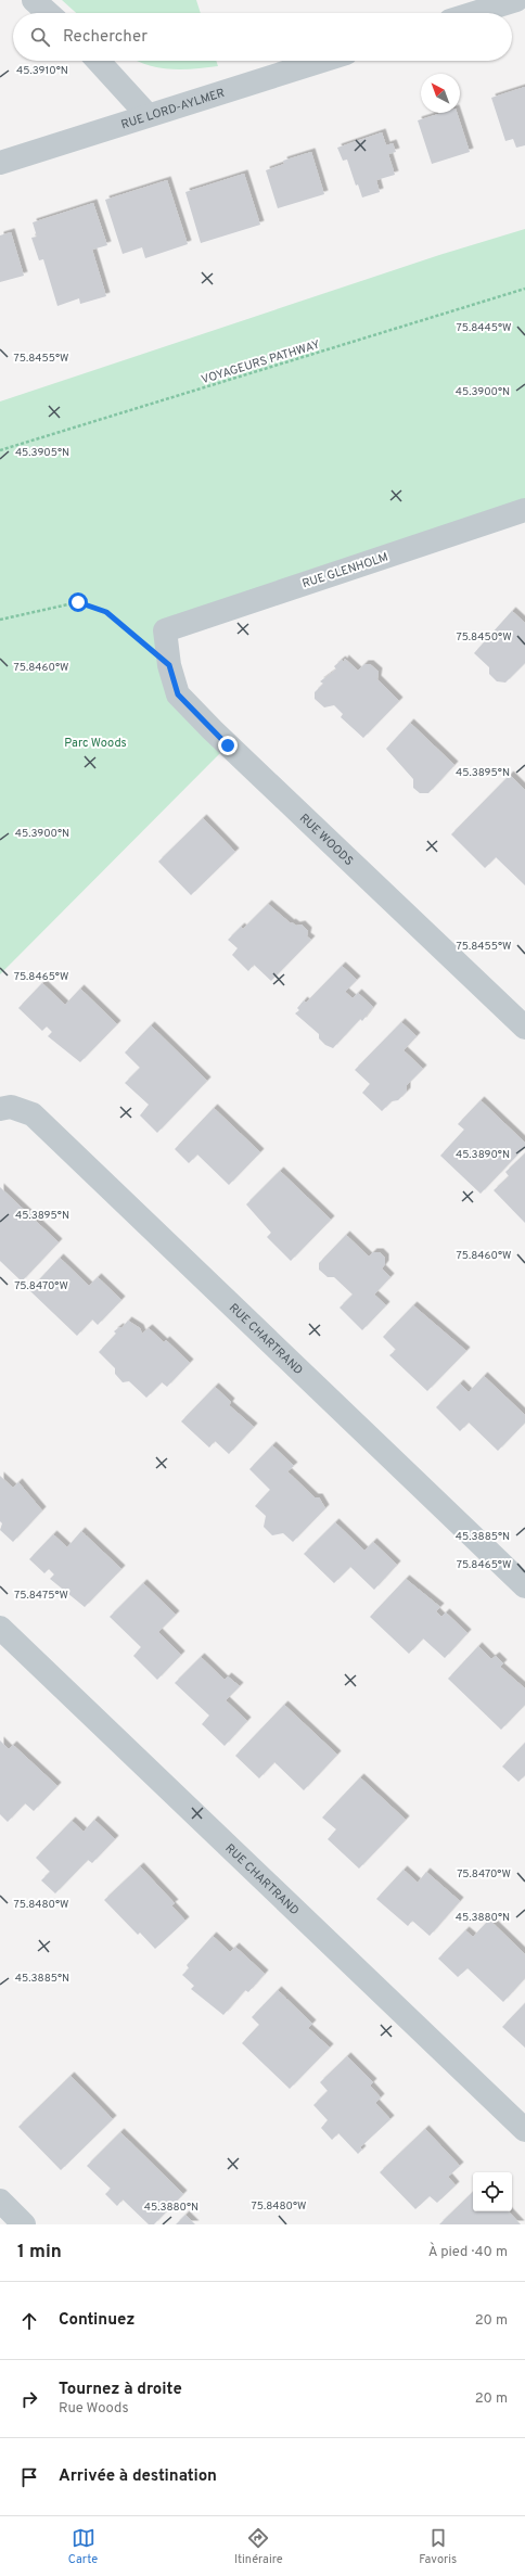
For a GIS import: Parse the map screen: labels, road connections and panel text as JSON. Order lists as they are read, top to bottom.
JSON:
{
  "streets": {
    "street": [
      "RUE LORD-AYLMER",
      "RUE GLENHOLM",
      "RUE WOODS",
      "RUE CHARTRAND"
    ],
    "path": ["VOYAGEURS PATHWAY"]
  },
  "crossings": [
    ["RUE GLENHOLM", "RUE WOODS"]
  ],
  "parks": ["Parc Woods"],
  "north": "top left",
  "page": {
    "search": "Rechercher",
    "heading": ["1 min", "À pied · 40 m"],
    "list": [
      ["Continuez", "20 m"],
      ["Tournez à droite", "Rue Woods", "20 m"],
      "Arrivée à destination"
    ],
    "nav": ["Carte", "Itinéraire", "Favoris"]
  },
  "coordinates": [
    "45.3910°N",
    "75.8445°W",
    "75.8455°W",
    "45.3900°N",
    "45.3905°N",
    "75.8450°W",
    "75.8460°W",
    "45.3895°N",
    "75.8465°W",
    "45.3890°N",
    "75.8470°W",
    "45.3885°N",
    "75.8475°W",
    "75.8480°W",
    "45.3880°N"
  ]
}
